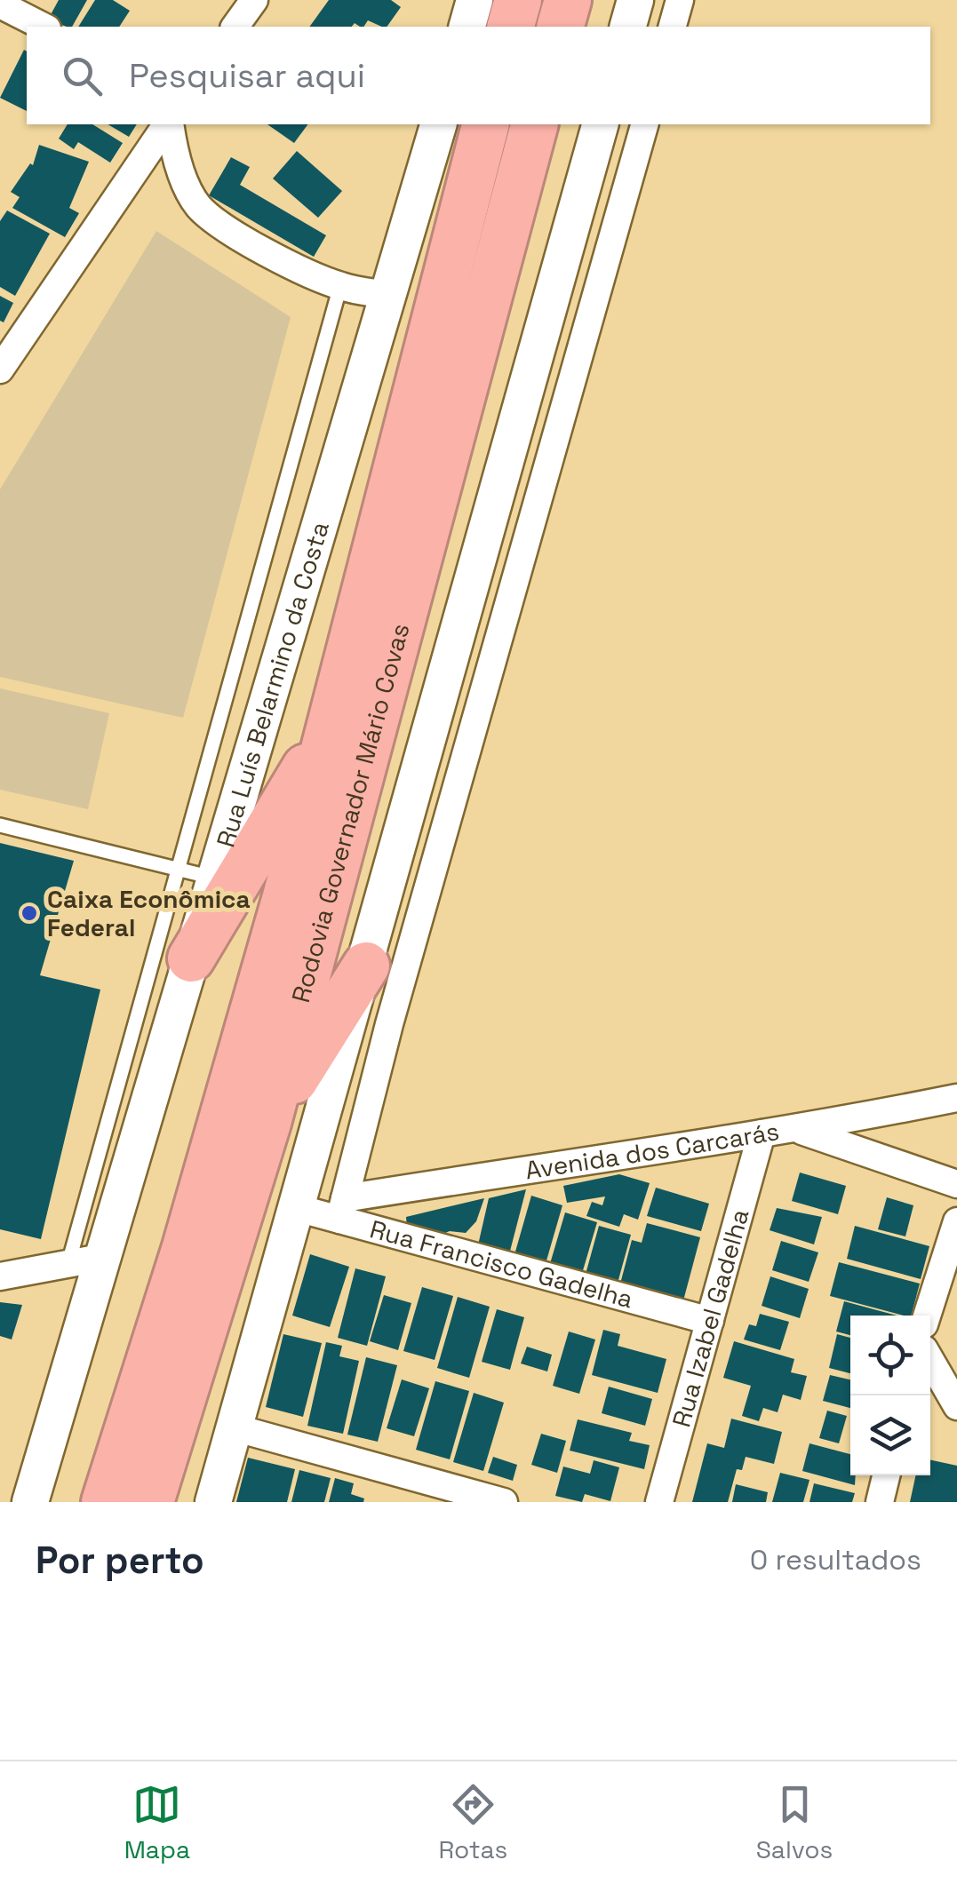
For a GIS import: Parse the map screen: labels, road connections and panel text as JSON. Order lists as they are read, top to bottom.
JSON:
{
  "streets": {
    "highway": ["Rodovia Governador Mário Covas"],
    "main road": ["Rua Luís Belarmino da Costa"],
    "street": ["Avenida dos Carcarás", "Rua Francisco Gadelha", "Rua Izabel Gadelha"]
  },
  "crossings": [
    ["Avenida dos Carcarás", "Rua Francisco Gadelha"],
    ["Avenida dos Carcarás", "Rua Izabel Gadelha"],
    ["Rua Francisco Gadelha", "Rua Izabel Gadelha"]
  ],
  "places": ["Caixa Econômica Federal"],
  "page": {
    "search": "Pesquisar aqui",
    "heading": ["Por perto", "0 resultados"],
    "nav": ["Mapa", "Rotas", "Salvos"]
  }
}
